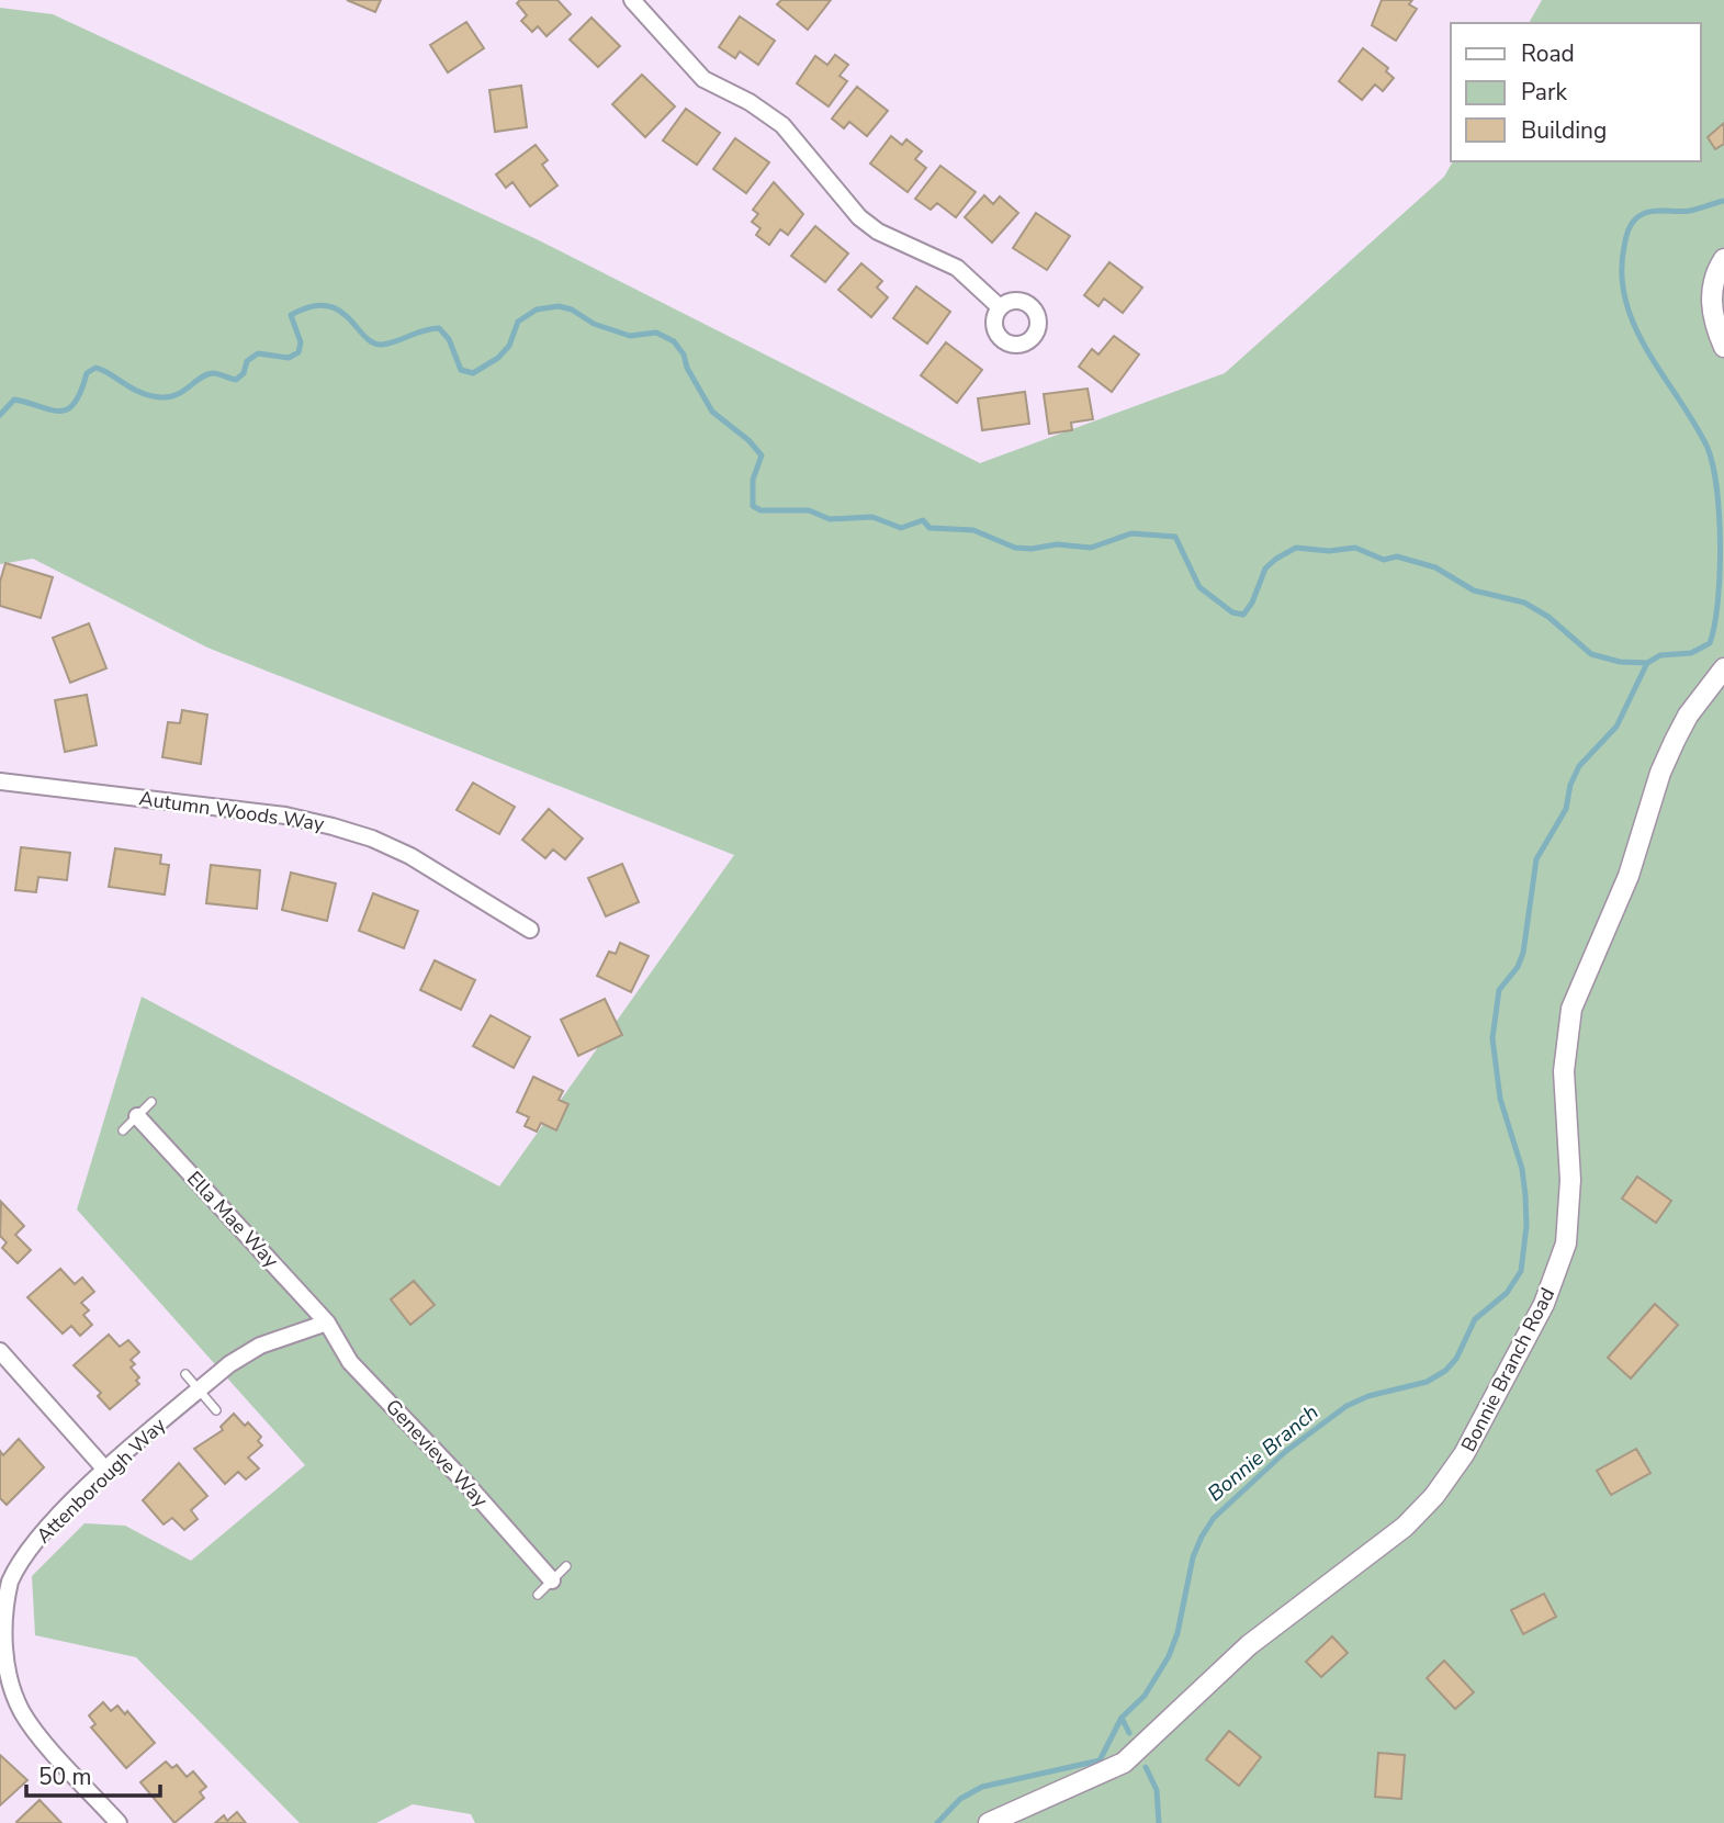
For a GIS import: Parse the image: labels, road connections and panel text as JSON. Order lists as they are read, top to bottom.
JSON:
{
  "streets": {
    "street": [
      "Autumn Woods Way",
      "Ella Mae Way",
      "Bonnie Branch Road",
      "Genevieve Way",
      "Attenborough Way"
    ]
  },
  "crossings": [
    ["Ella Mae Way", "Genevieve Way"],
    ["Ella Mae Way", "Attenborough Way"],
    ["Genevieve Way", "Attenborough Way"]
  ],
  "water": ["Bonnie Branch"],
  "legend": ["Road", "Park", "Building"],
  "scale_bar": "50 m"
}
